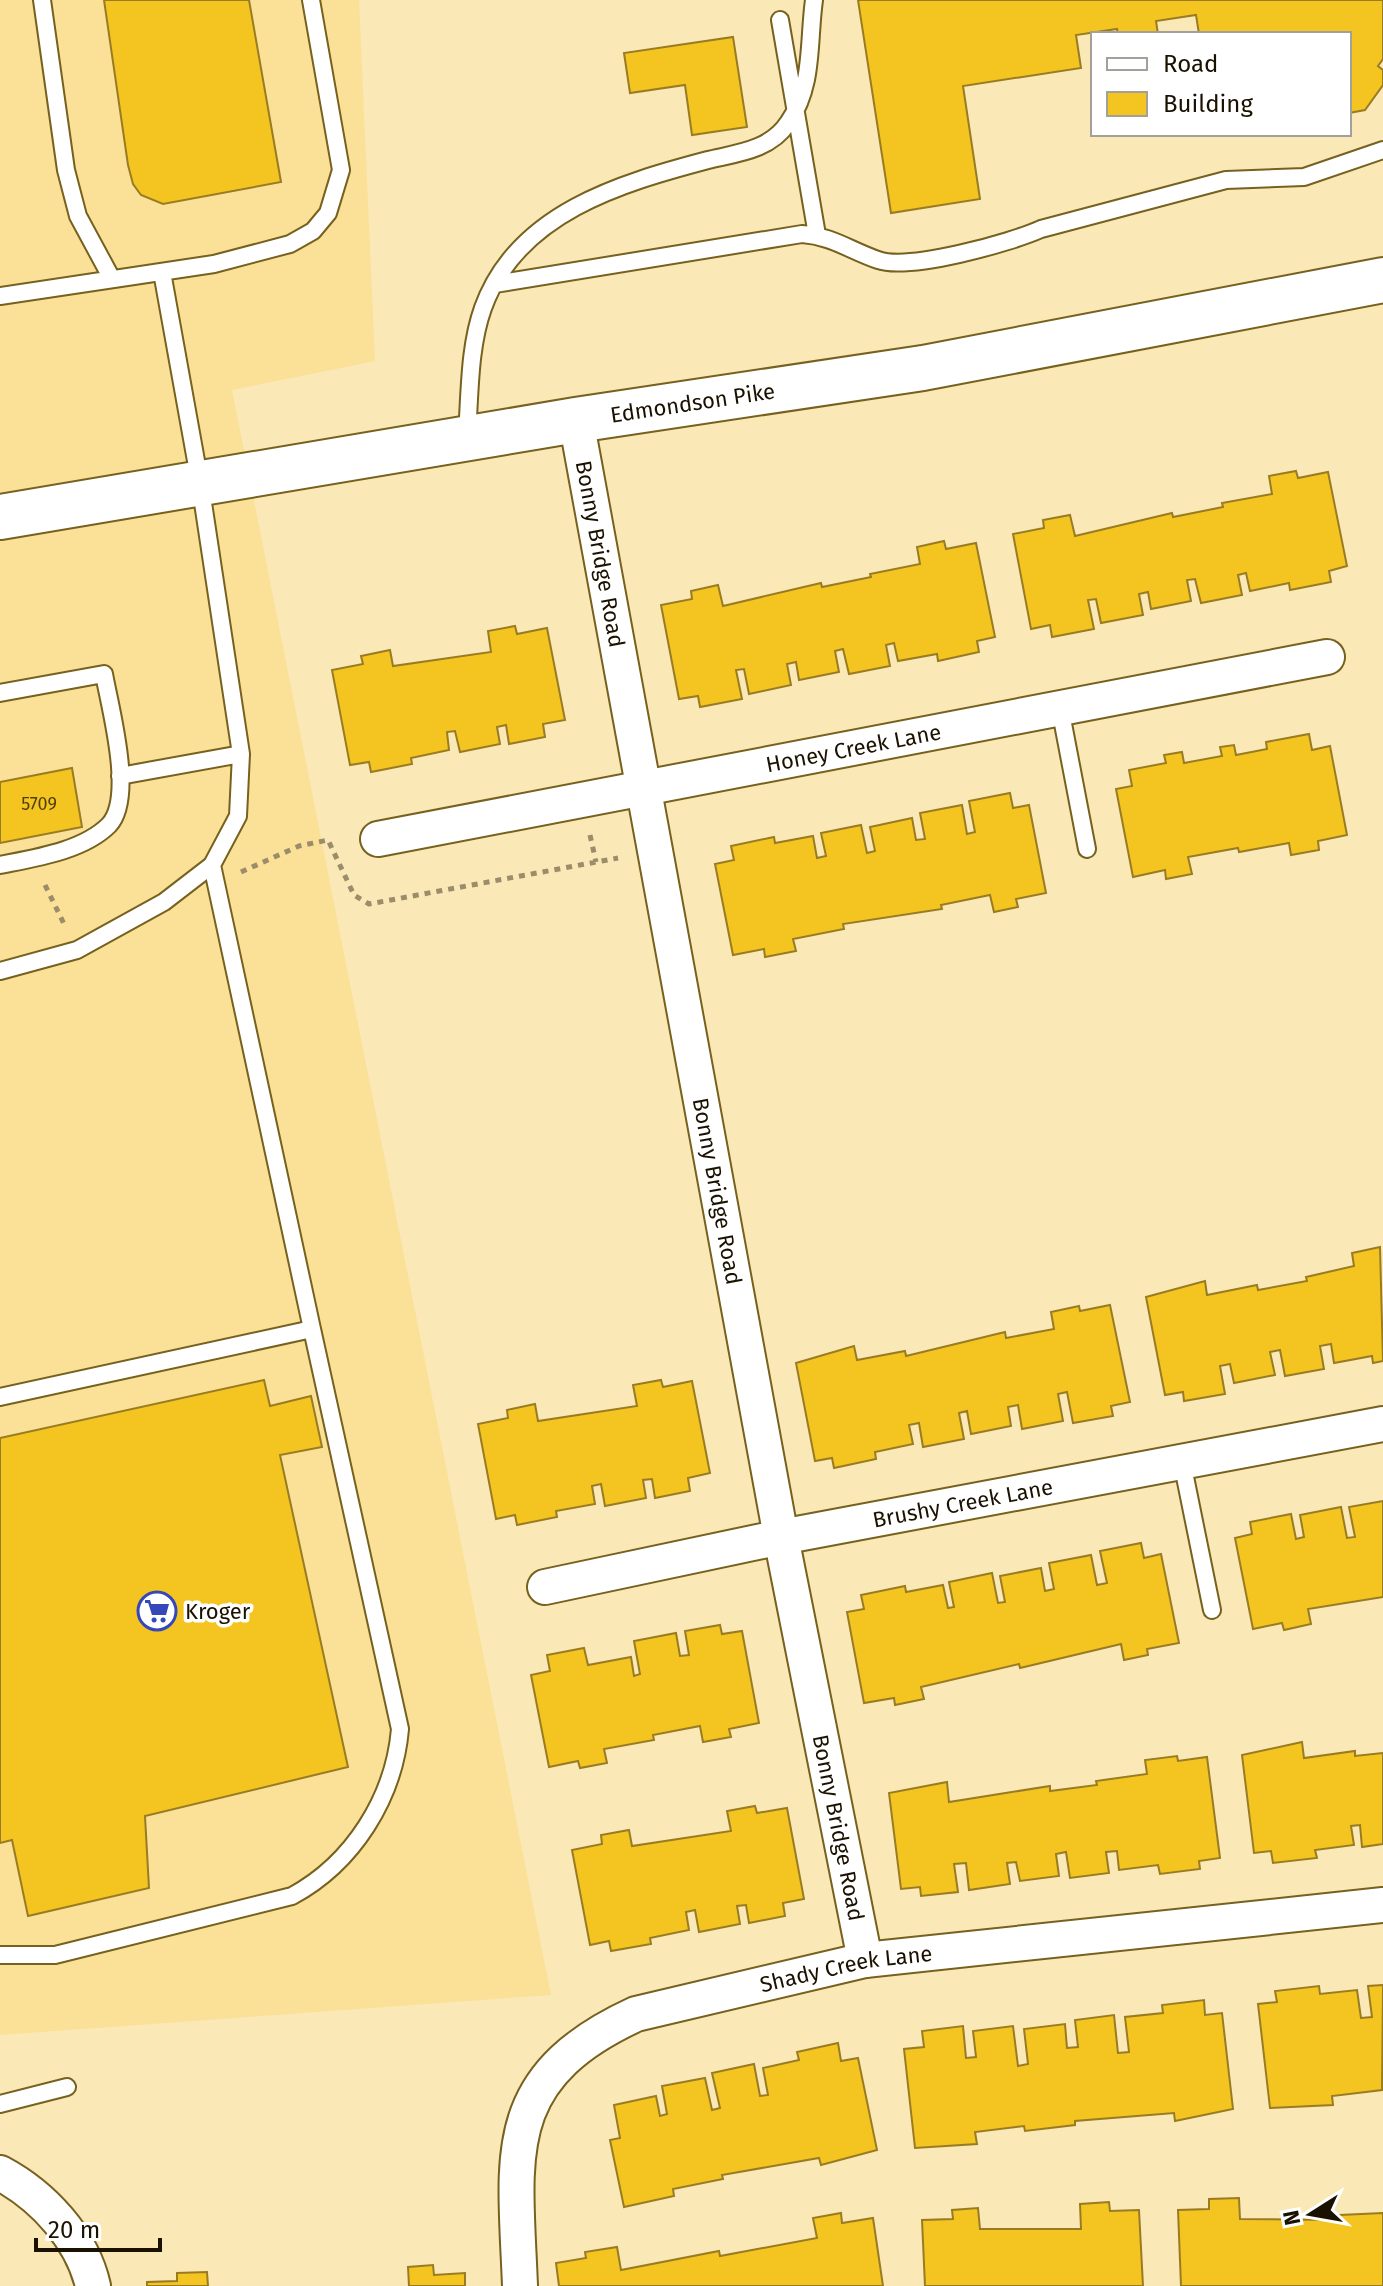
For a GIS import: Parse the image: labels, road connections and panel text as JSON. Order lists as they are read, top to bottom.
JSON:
{
  "streets": {
    "main road": ["Edmondson Pike"],
    "street": [
      "Bonny Bridge Road",
      "Honey Creek Lane",
      "Brushy Creek Lane",
      "Shady Creek Lane"
    ]
  },
  "crossings": [
    ["Edmondson Pike", "Bonny Bridge Road"],
    ["Bonny Bridge Road", "Honey Creek Lane"],
    ["Bonny Bridge Road", "Brushy Creek Lane"],
    ["Bonny Bridge Road", "Shady Creek Lane"]
  ],
  "places": {
    "supermarket": ["Kroger"]
  },
  "house_numbers": ["5709"],
  "legend": ["Road", "Building"],
  "scale_bar": "20 m",
  "north": "left"
}
